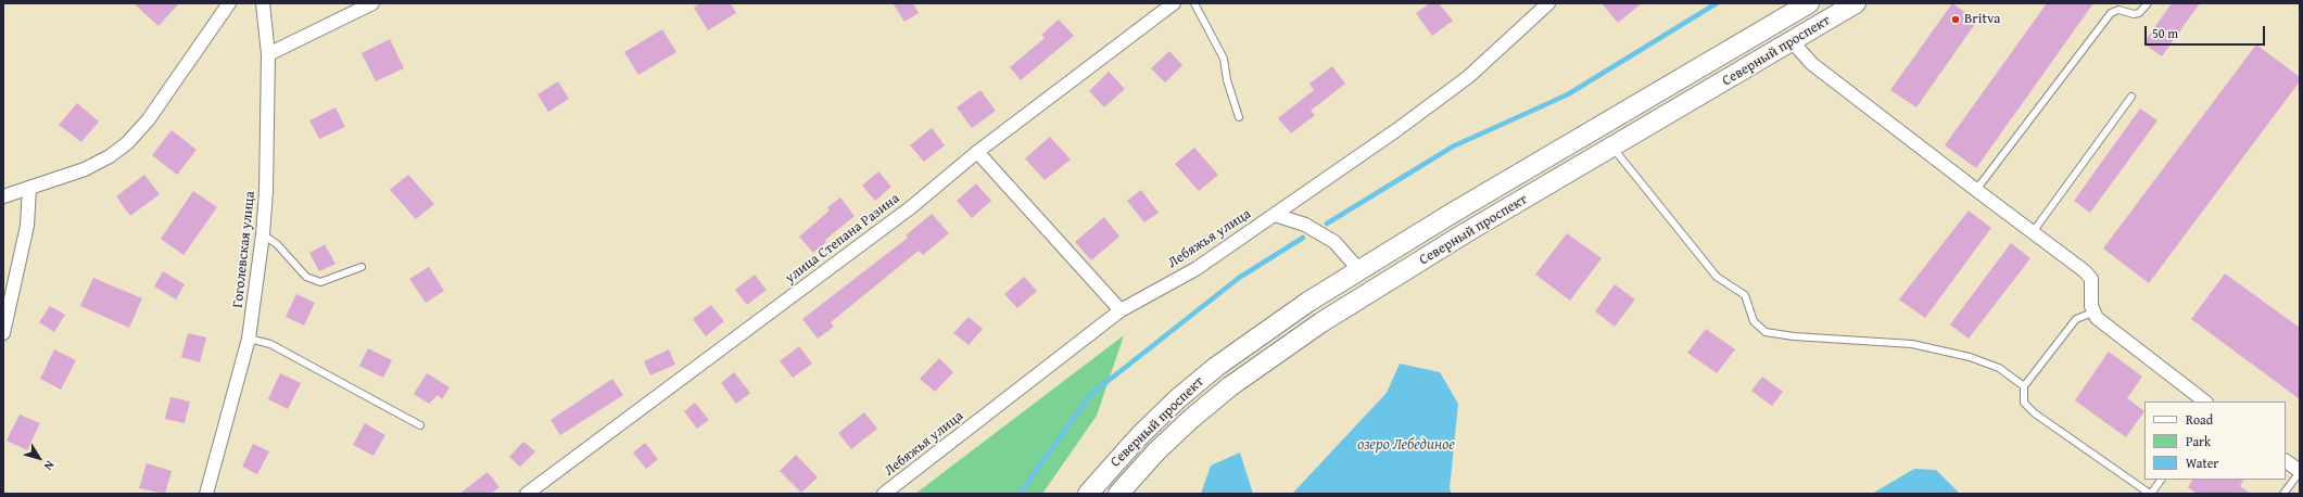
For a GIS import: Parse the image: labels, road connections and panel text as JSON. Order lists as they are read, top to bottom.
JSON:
{
  "streets": {
    "main road": ["Северный проспект"],
    "street": ["улица Степана Разина", "Лебяжья улица", "Гоголевская улица"]
  },
  "water": ["озеро Лебединое"],
  "places": ["Britva"],
  "legend": ["Road", "Park", "Water"],
  "scale_bar": "50 m",
  "north": "bottom right"
}
